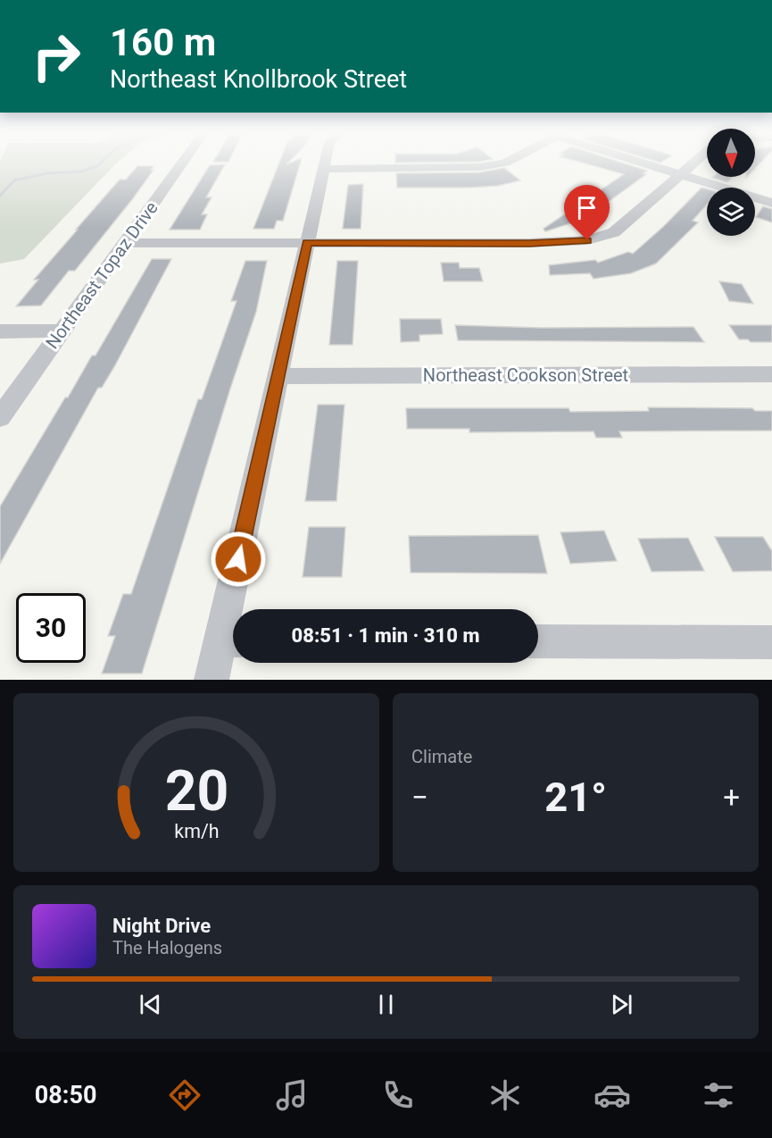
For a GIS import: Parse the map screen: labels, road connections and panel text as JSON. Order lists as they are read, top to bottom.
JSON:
{
  "streets": {
    "street": ["Northeast Topaz Drive", "Northeast Cookson Street"]
  },
  "north": "bottom",
  "page": {
    "turn": ["160 m", "Northeast Knollbrook Street"],
    "limit": "30",
    "trip": "08:51 · 1 min · 310 m",
    "tile": "Climate",
    "heat": ["−", "21°", "+"],
    "song": ["Night Drive", "The Halogens"],
    "tabs": "08:50",
    "gauge": ["20", "km/h"]
  }
}
